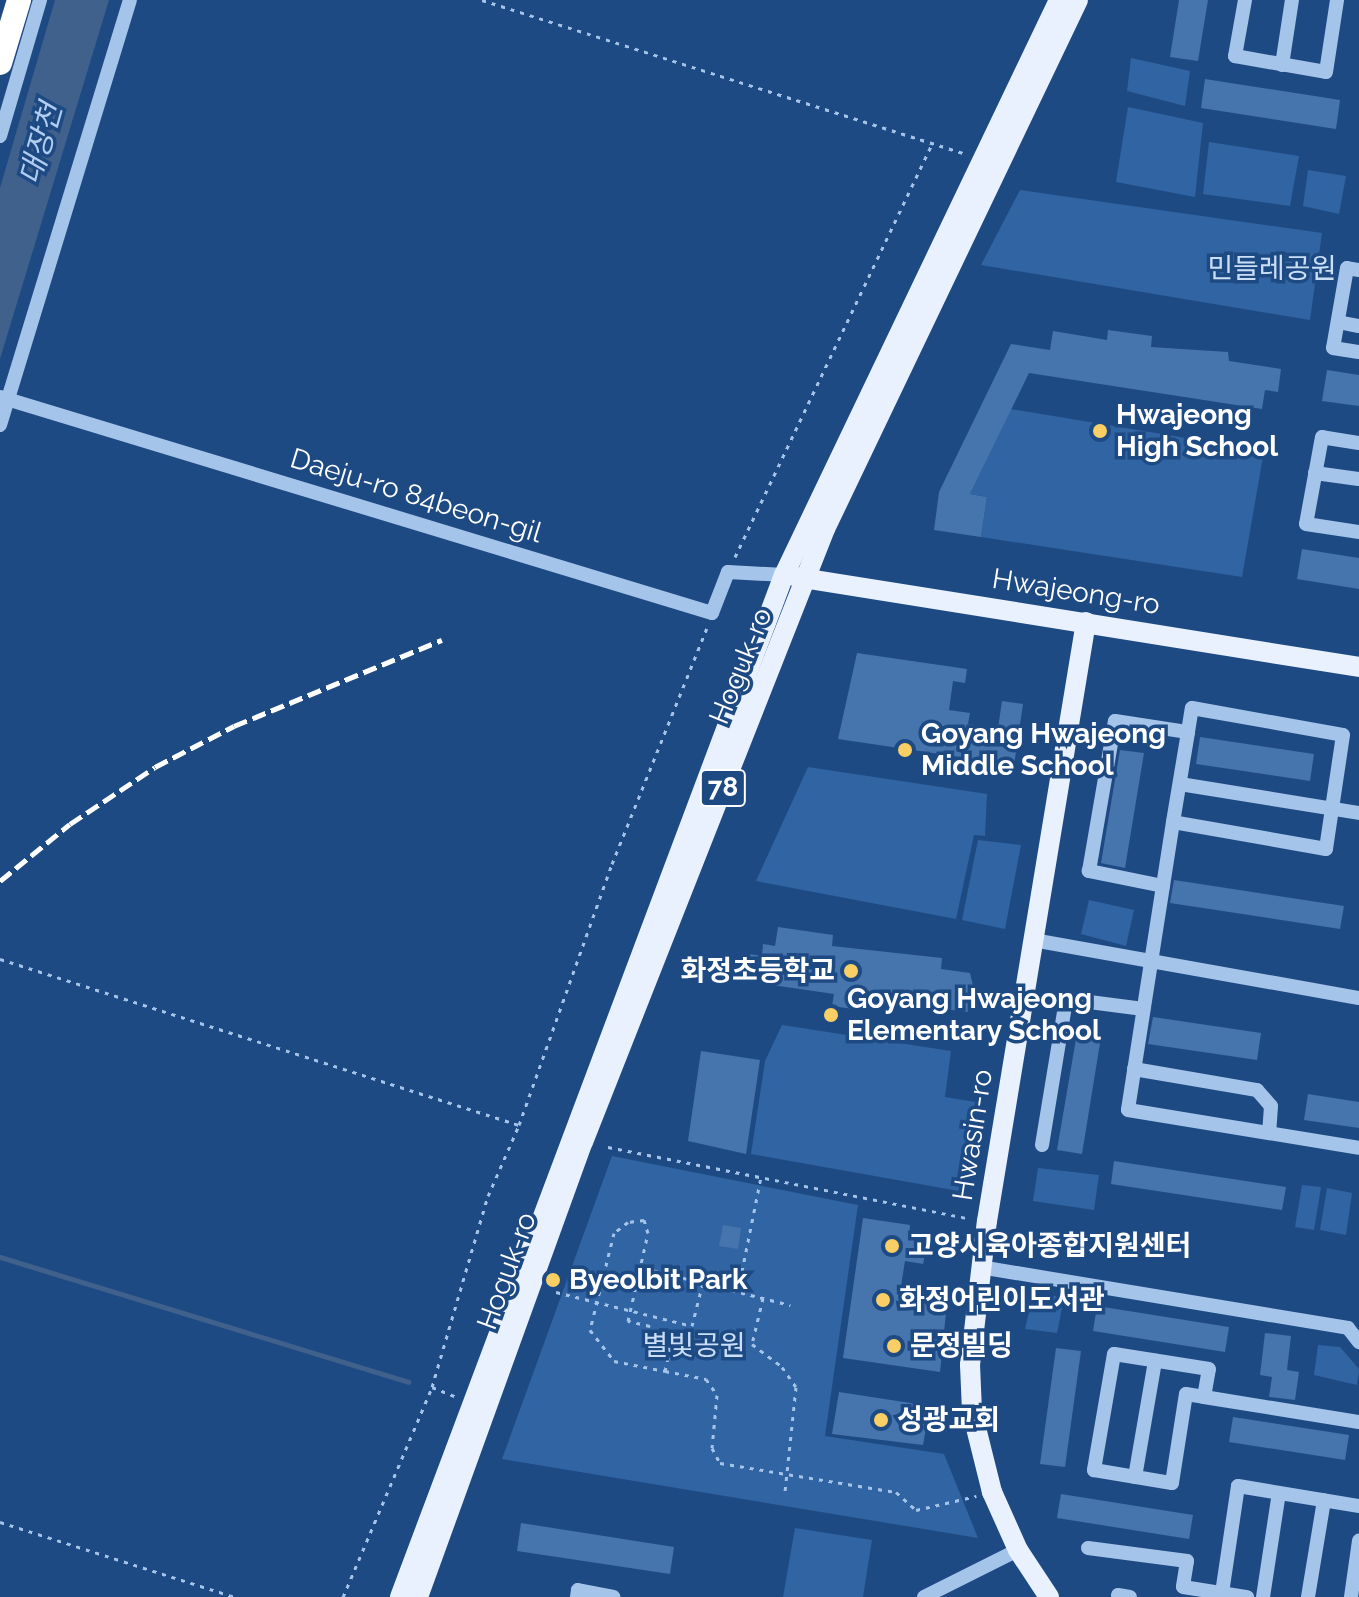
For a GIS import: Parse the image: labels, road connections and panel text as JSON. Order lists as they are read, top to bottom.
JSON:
{
  "streets": {
    "main road": [
      "Hwajeong-ro",
      "Hoguk-ro",
      "78",
      "Hwasin-ro"
    ],
    "street": ["Daeju-ro 84beon-gil"]
  },
  "crossings": [
    ["Hwajeong-ro", "Hoguk-ro"],
    ["Hwajeong-ro", "Hwasin-ro"]
  ],
  "water": ["대장천"],
  "parks": ["민들레공원", "별빛공원"],
  "places": [
    "Hwajeong High School",
    "Goyang Hwajeong Middle School",
    "화정초등학교",
    "Goyang Hwajeong Elementary School",
    "고양시육아종합지원센터",
    "Byeolbit Park",
    "화정어린이도서관",
    "문정빌딩",
    "성광교회"
  ]
}
